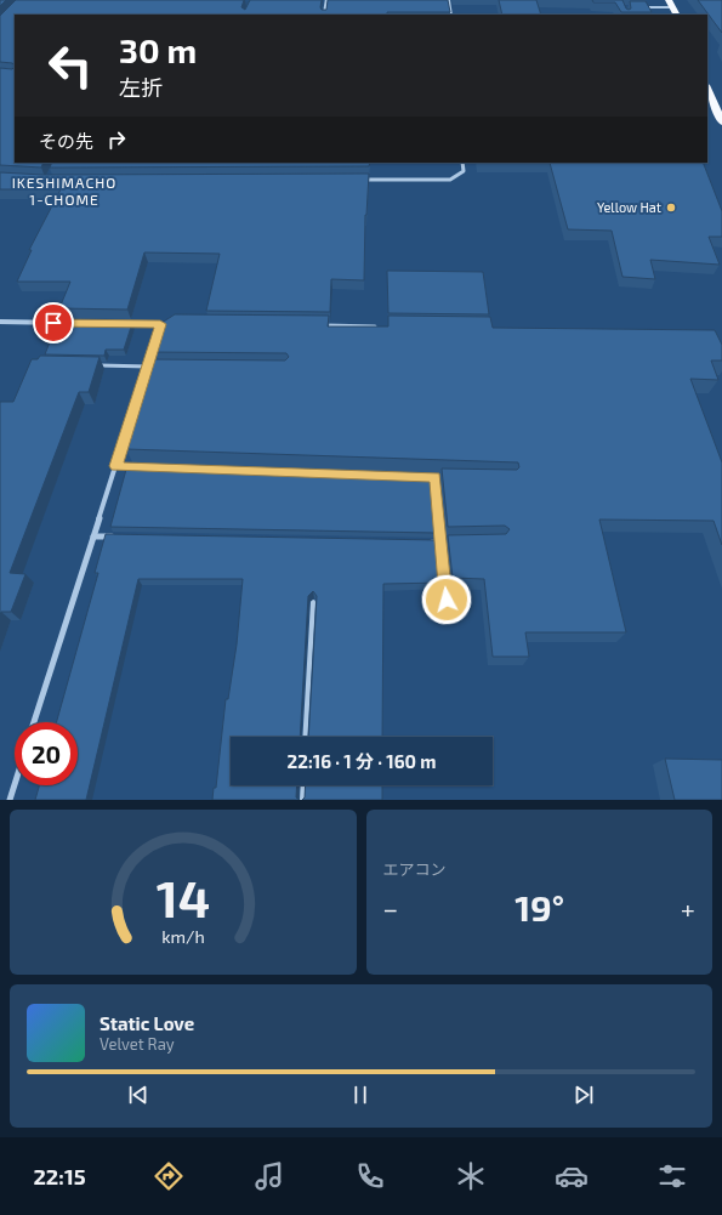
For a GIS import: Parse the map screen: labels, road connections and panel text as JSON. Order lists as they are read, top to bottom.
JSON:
{
  "districts": ["IKESHIMACHO 1-CHOME"],
  "places": ["Yellow Hat"],
  "page": {
    "turn": ["30 m", "左折"],
    "then": "その先",
    "limit": "20",
    "trip": "22:16 · 1 分 · 160 m",
    "tile": "エアコン",
    "heat": ["−", "19°", "+"],
    "song": ["Static Love", "Velvet Ray"],
    "tabs": "22:15",
    "gauge": ["14", "km/h"]
  }
}
